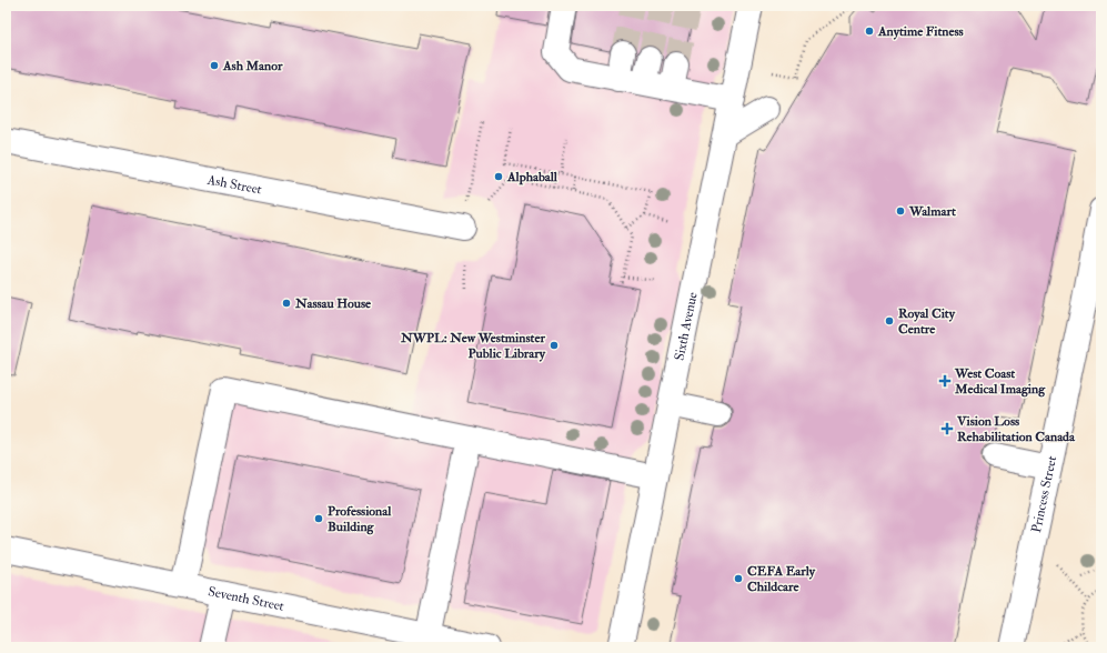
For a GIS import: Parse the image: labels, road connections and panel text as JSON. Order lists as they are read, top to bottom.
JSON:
{
  "streets": {
    "street": [
      "Ash Street",
      "Sixth Avenue",
      "Princess Street",
      "Seventh Street"
    ]
  },
  "places": {
    "other": [
      "Anytime Fitness",
      "Ash Manor",
      "Alphaball",
      "Walmart",
      "Nassau House",
      "Royal City Centre",
      "NWPL: New Westminster Public Library",
      "Professional Building",
      "CEFA Early Childcare"
    ],
    "health": ["West Coast Medical Imaging", "Vision Loss Rehabilitation Canada"]
  }
}
